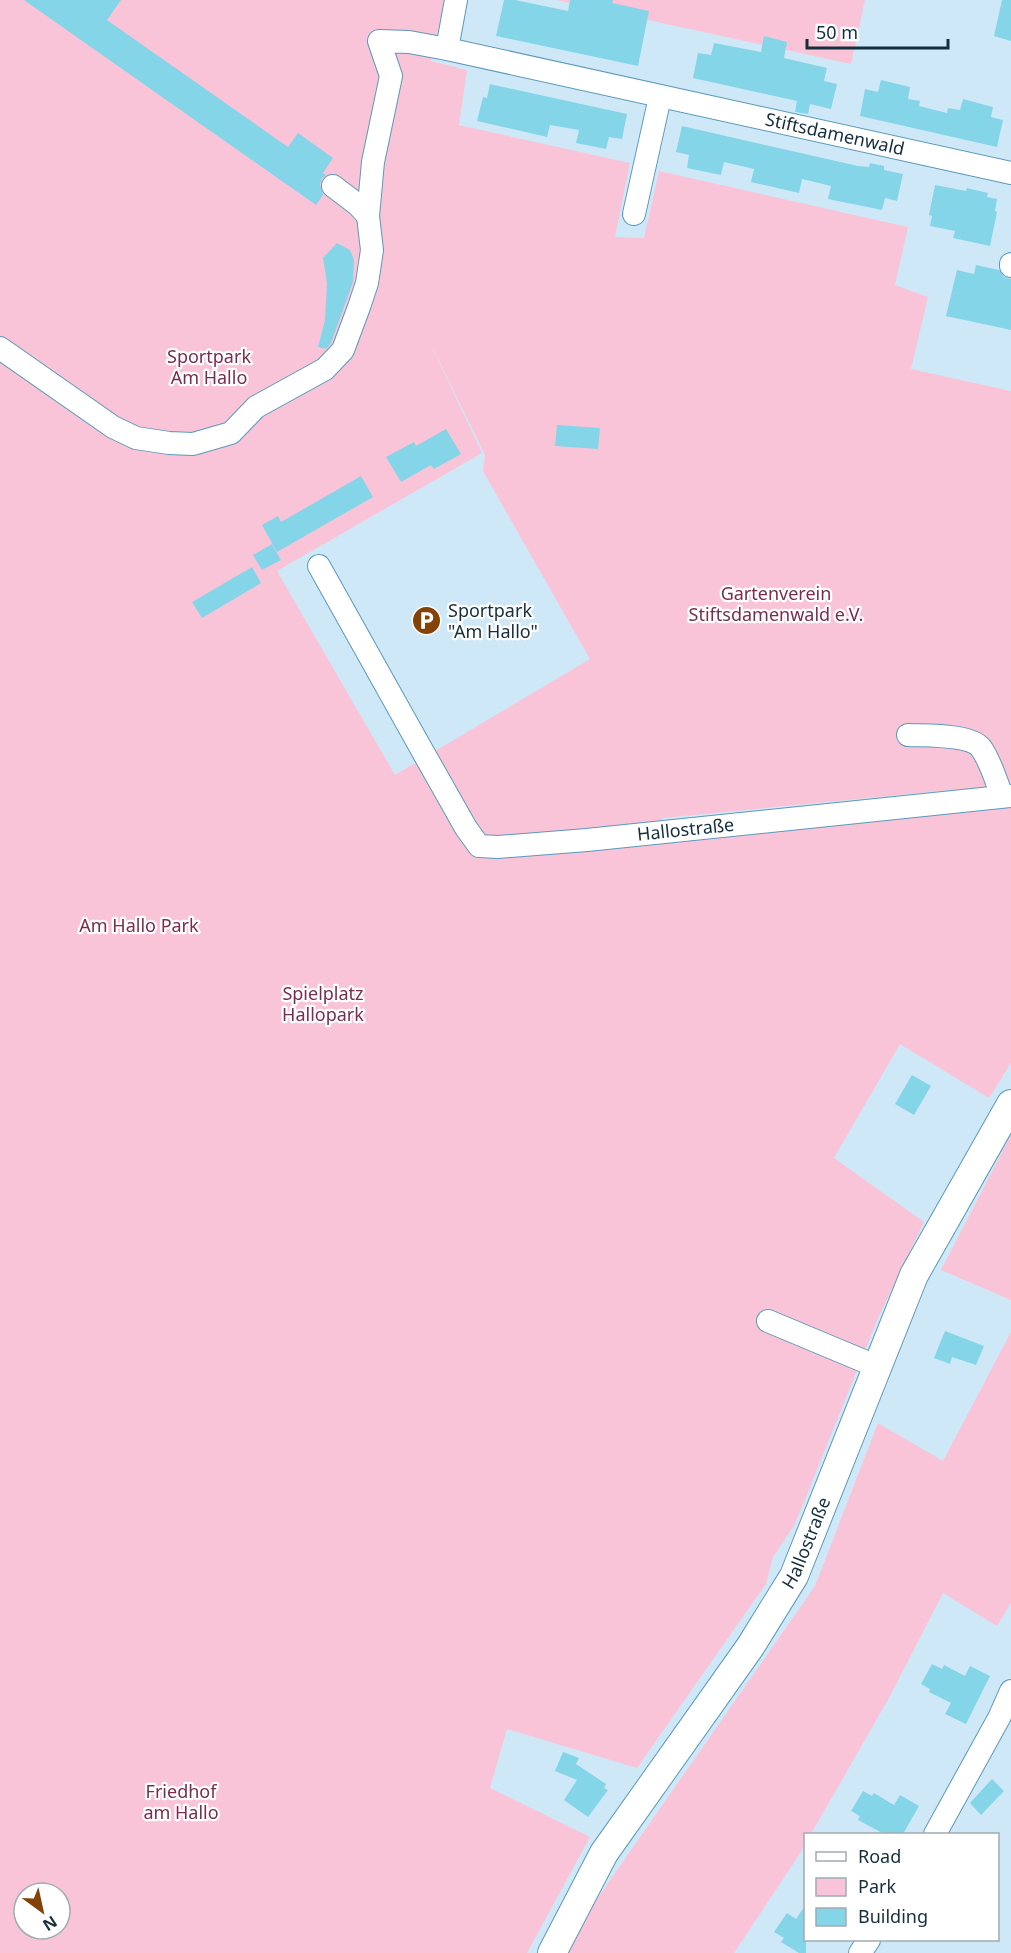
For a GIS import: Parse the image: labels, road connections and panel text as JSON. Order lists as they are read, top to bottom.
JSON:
{
  "streets": {
    "main road": ["Hallostraße"],
    "street": ["Stiftsdamenwald"]
  },
  "parks": [
    "Sportpark Am Hallo",
    "Gartenverein Stiftsdamenwald e.V.",
    "Am Hallo Park",
    "Spielplatz Hallopark",
    "Friedhof am Hallo"
  ],
  "places": {
    "parking": ["Sportpark \"Am Hallo\""]
  },
  "legend": ["Road", "Park", "Building"],
  "scale_bar": "50 m",
  "north": "bottom right"
}
